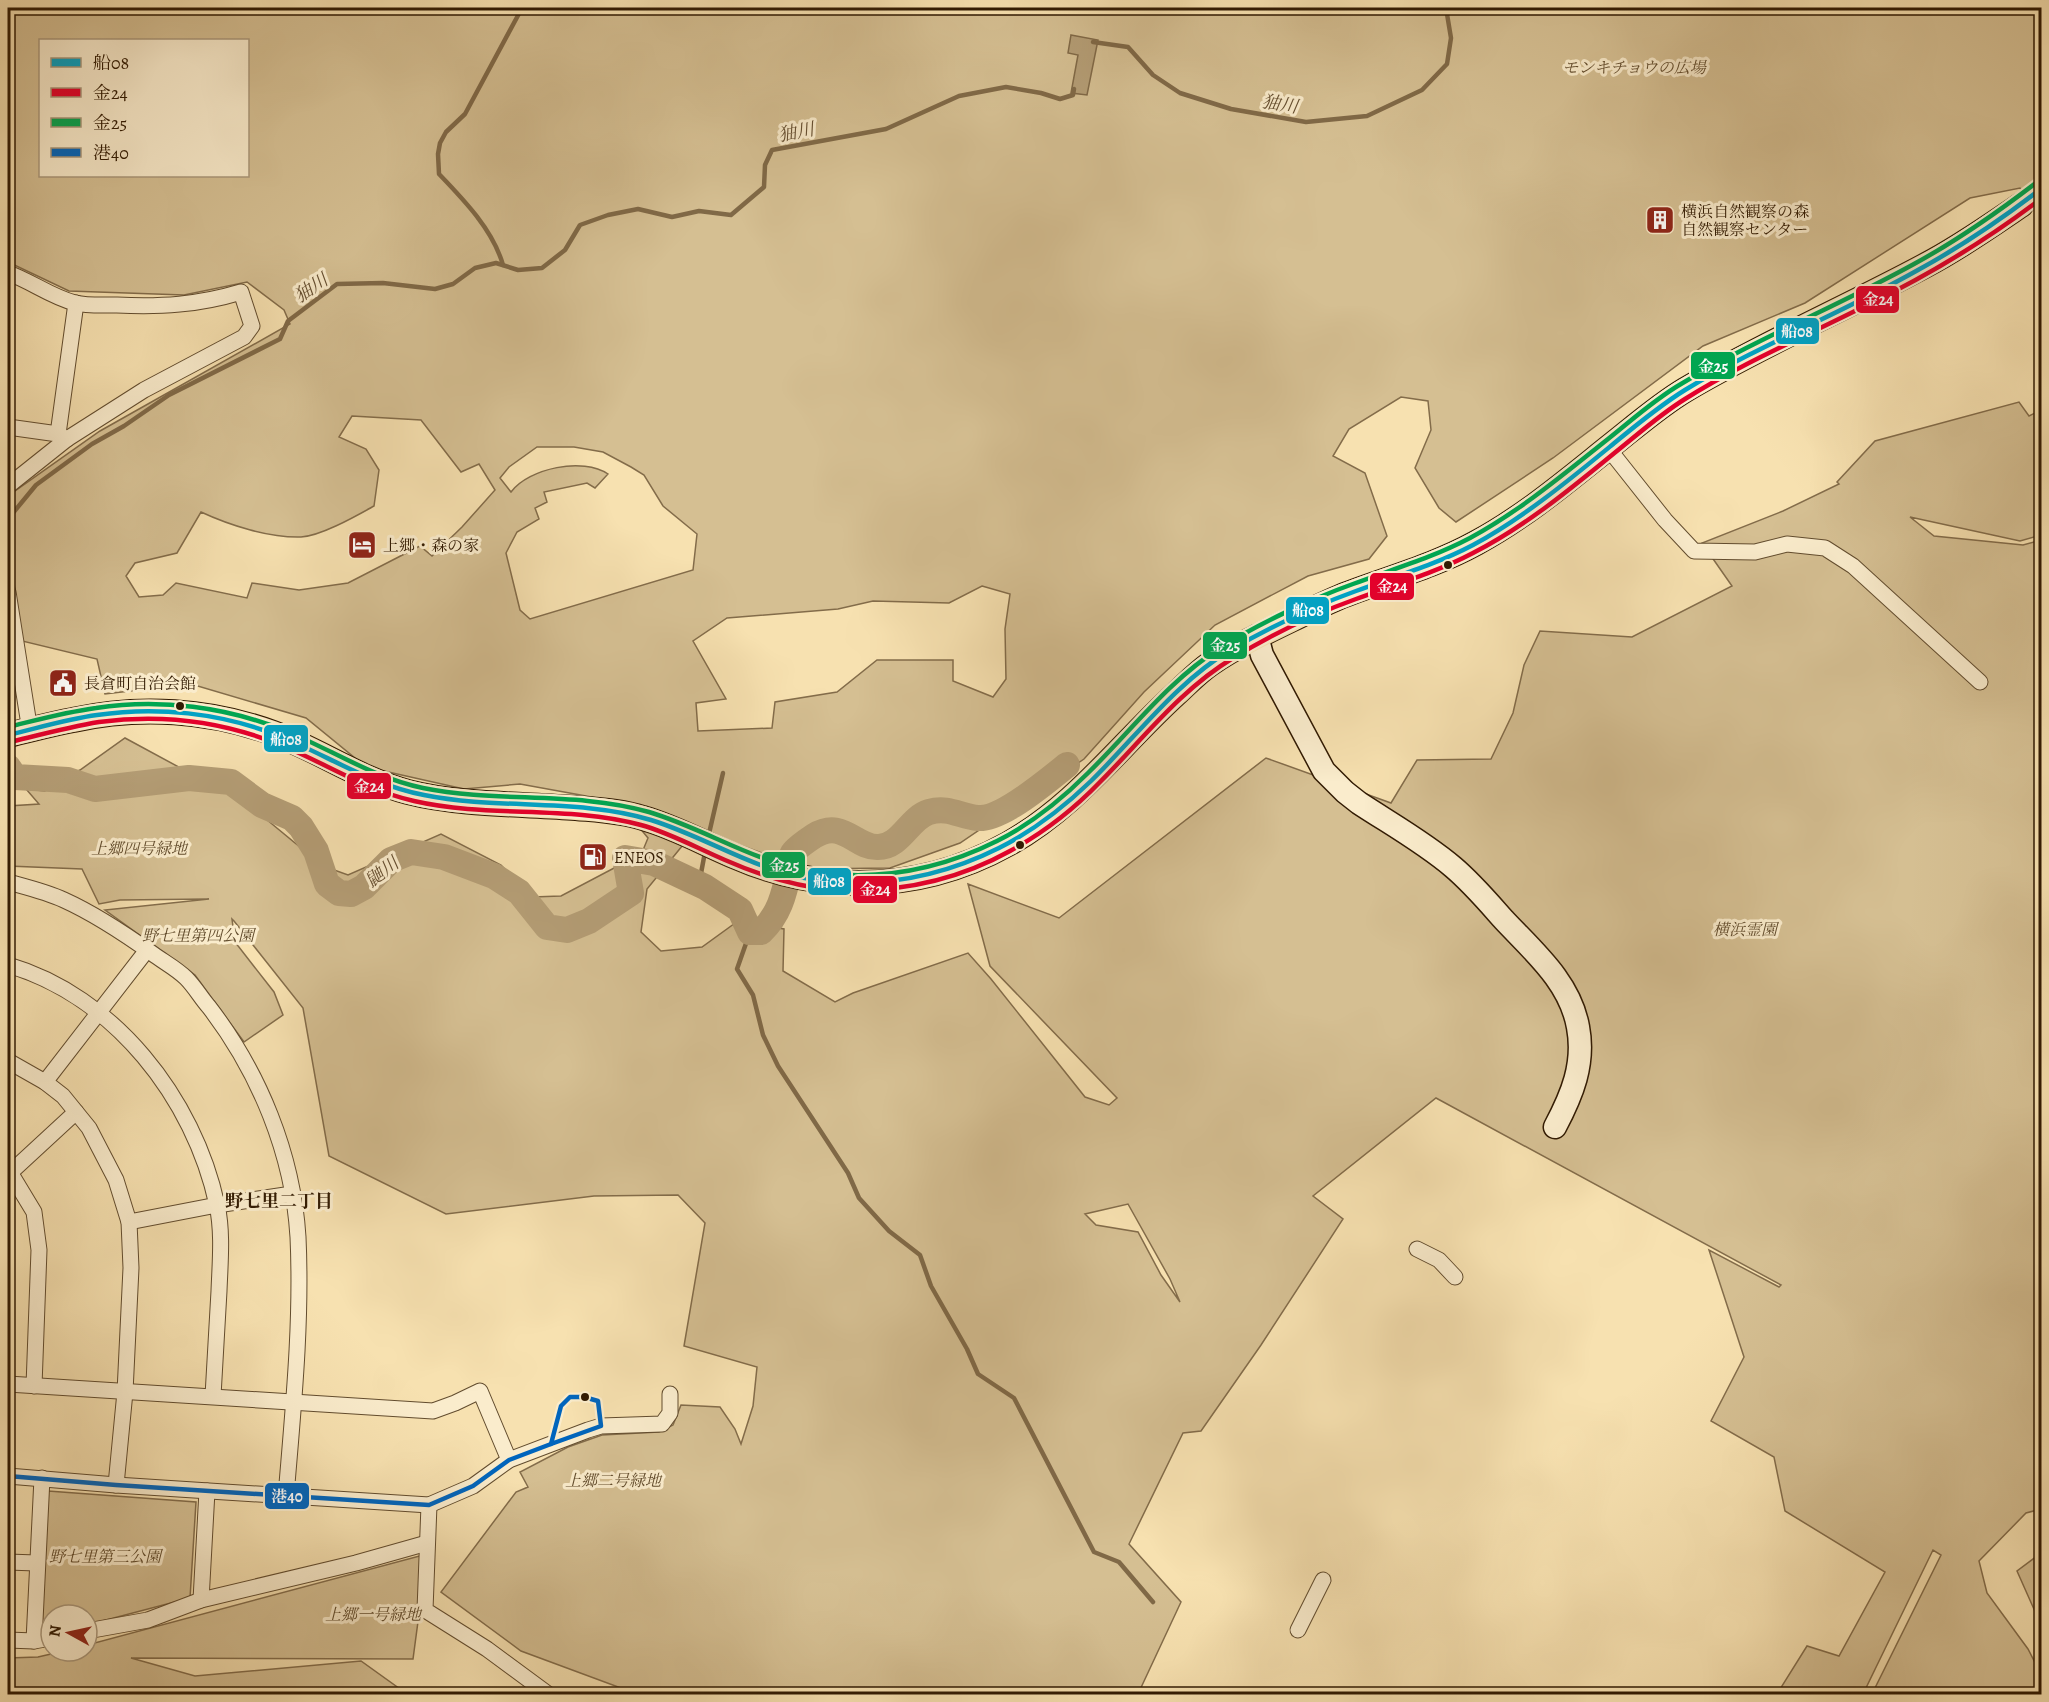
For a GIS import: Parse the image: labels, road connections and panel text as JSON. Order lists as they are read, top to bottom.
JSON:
{
  "districts": ["野七里二丁目"],
  "water": ["㹨川", "鼬川"],
  "parks": [
    "モンキチョウの広場",
    "上郷四号緑地",
    "横浜霊園",
    "野七里第四公園",
    "上郷二号緑地",
    "野七里第三公園",
    "上郷一号緑地"
  ],
  "places": {
    "building": ["横浜自然観察の森 自然観察センター"],
    "hotel": ["上郷・森の家"],
    "public building": ["長倉町自治会館"],
    "fuel station": ["ENEOS"]
  },
  "lines": [
    "transit line 金25",
    "transit line 船08",
    "transit line 金24",
    "transit line 港40"
  ],
  "legend": [
    "船08",
    "金24",
    "金25",
    "港40"
  ],
  "north": "left"
}
